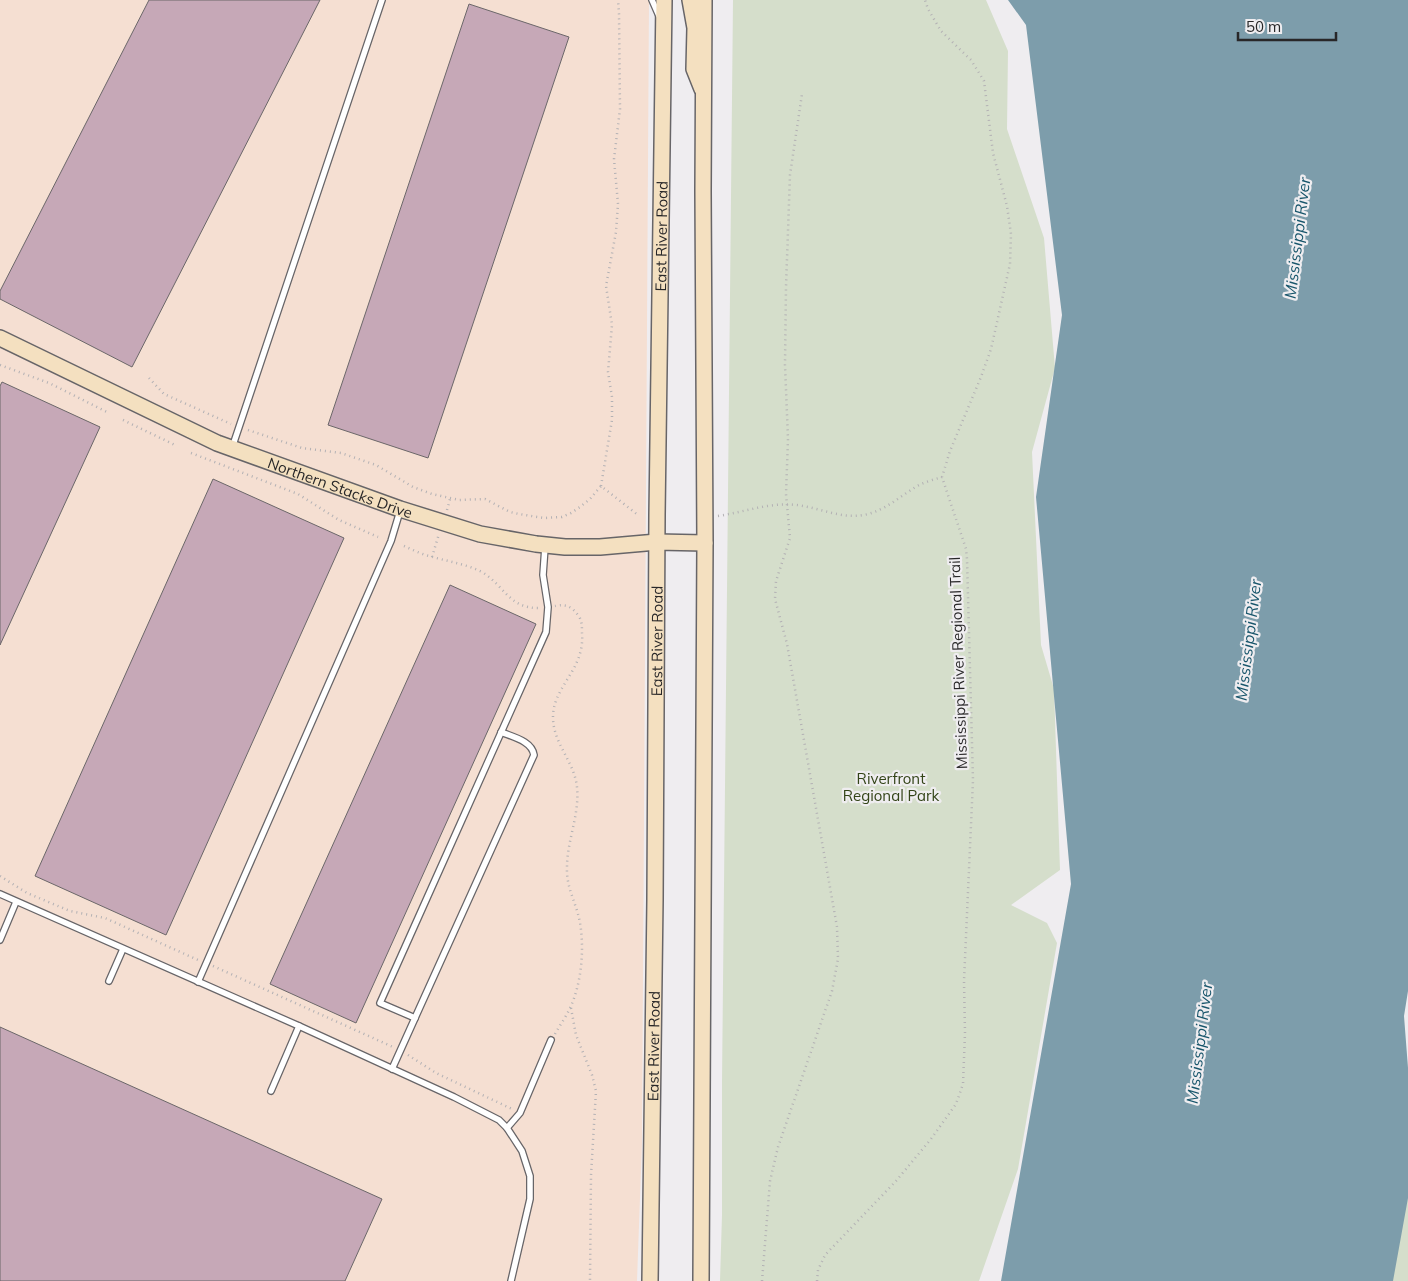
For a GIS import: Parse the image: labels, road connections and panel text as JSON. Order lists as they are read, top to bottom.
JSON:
{
  "streets": {
    "street": ["East River Road", "Northern Stacks Drive"],
    "path": ["Mississippi River Regional Trail"]
  },
  "crossings": [
    ["East River Road", "Northern Stacks Drive"]
  ],
  "water": ["Mississippi River"],
  "parks": ["Riverfront Regional Park"],
  "scale_bar": "50 m"
}
